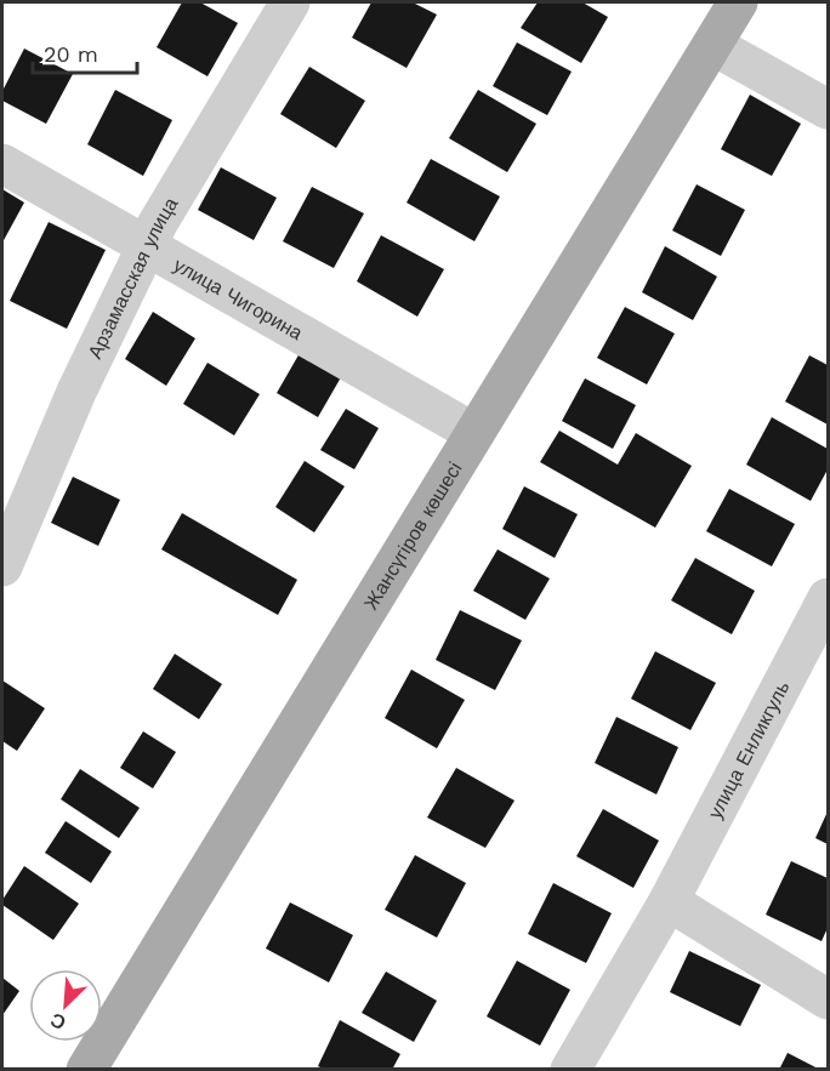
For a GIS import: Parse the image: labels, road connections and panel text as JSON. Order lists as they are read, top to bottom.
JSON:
{
  "streets": {
    "main road": ["Жансүгіров көшесі"],
    "street": ["Арзамасская улица", "улица Чигорина", "улица Енликгуль"]
  },
  "crossings": [
    ["Арзамасская улица", "улица Чигорина"],
    ["улица Чигорина", "Жансүгіров көшесі"]
  ],
  "scale_bar": "20 m",
  "north": "bottom left"
}
